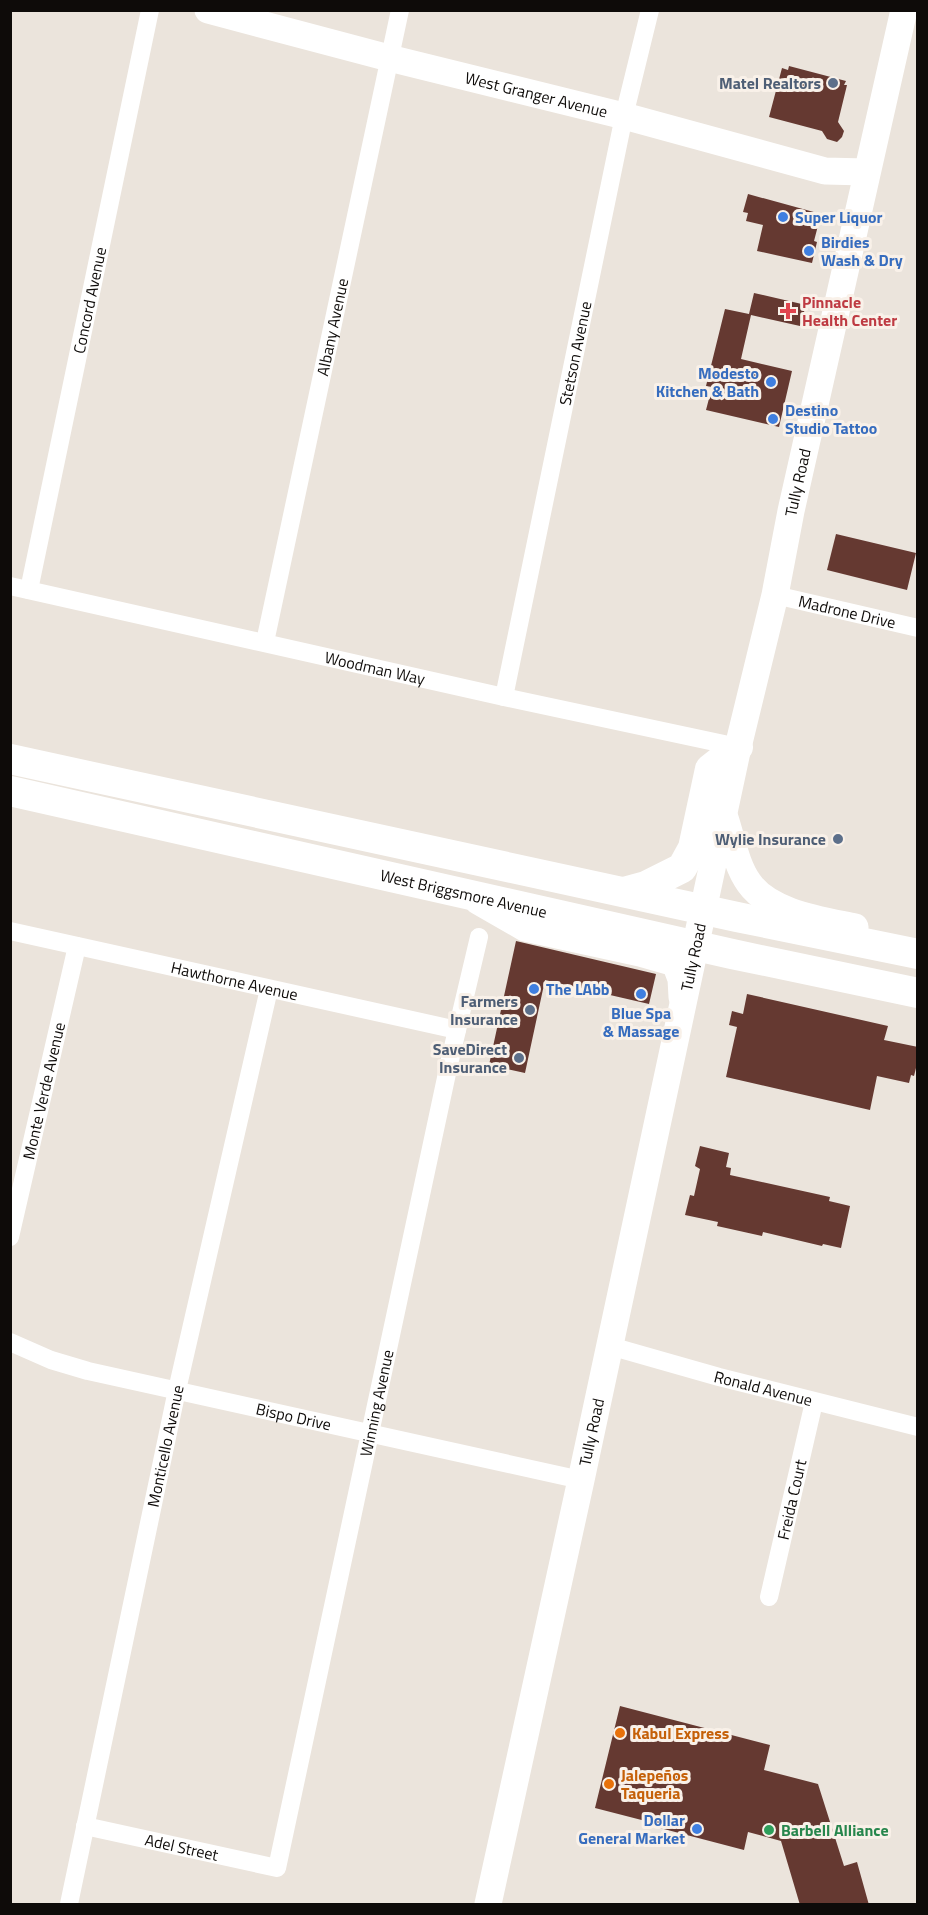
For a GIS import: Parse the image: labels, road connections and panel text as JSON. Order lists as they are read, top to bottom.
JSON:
{
  "streets": {
    "main road": ["West Granger Avenue", "Tully Road", "West Briggsmore Avenue"],
    "street": [
      "Concord Avenue",
      "Albany Avenue",
      "Stetson Avenue",
      "Madrone Drive",
      "Woodman Way",
      "Hawthorne Avenue",
      "Monte Verde Avenue",
      "Ronald Avenue",
      "Winning Avenue",
      "Bispo Drive",
      "Monticello Avenue",
      "Freida Court",
      "Adel Street"
    ]
  },
  "crossings": [
    ["West Granger Avenue", "Albany Avenue"],
    ["West Granger Avenue", "Stetson Avenue"],
    ["West Granger Avenue", "Tully Road"],
    ["Concord Avenue", "Woodman Way"],
    ["Albany Avenue", "Woodman Way"],
    ["Stetson Avenue", "Woodman Way"],
    ["Tully Road", "Madrone Drive"],
    ["Tully Road", "Woodman Way"],
    ["Tully Road", "West Briggsmore Avenue"],
    ["Tully Road", "Ronald Avenue"],
    ["Tully Road", "Bispo Drive"],
    ["Hawthorne Avenue", "Monte Verde Avenue"],
    ["Hawthorne Avenue", "Winning Avenue"],
    ["Hawthorne Avenue", "Monticello Avenue"],
    ["Ronald Avenue", "Freida Court"],
    ["Winning Avenue", "Bispo Drive"],
    ["Winning Avenue", "Adel Street"],
    ["Bispo Drive", "Monticello Avenue"],
    ["Monticello Avenue", "Adel Street"]
  ],
  "places": {
    "other": [
      "Matel Realtors",
      "Super Liquor",
      "Birdies Wash & Dry",
      "Modesto Kitchen & Bath",
      "Destino Studio Tattoo",
      "Wylie Insurance",
      "The LAbb",
      "Blue Spa & Massage",
      "Farmers Insurance",
      "SaveDirect Insurance",
      "Kabul Express",
      "Jalepeños Taqueria",
      "Dollar General Market",
      "Barbell Alliance"
    ],
    "health": ["Pinnacle Health Center"]
  }
}
